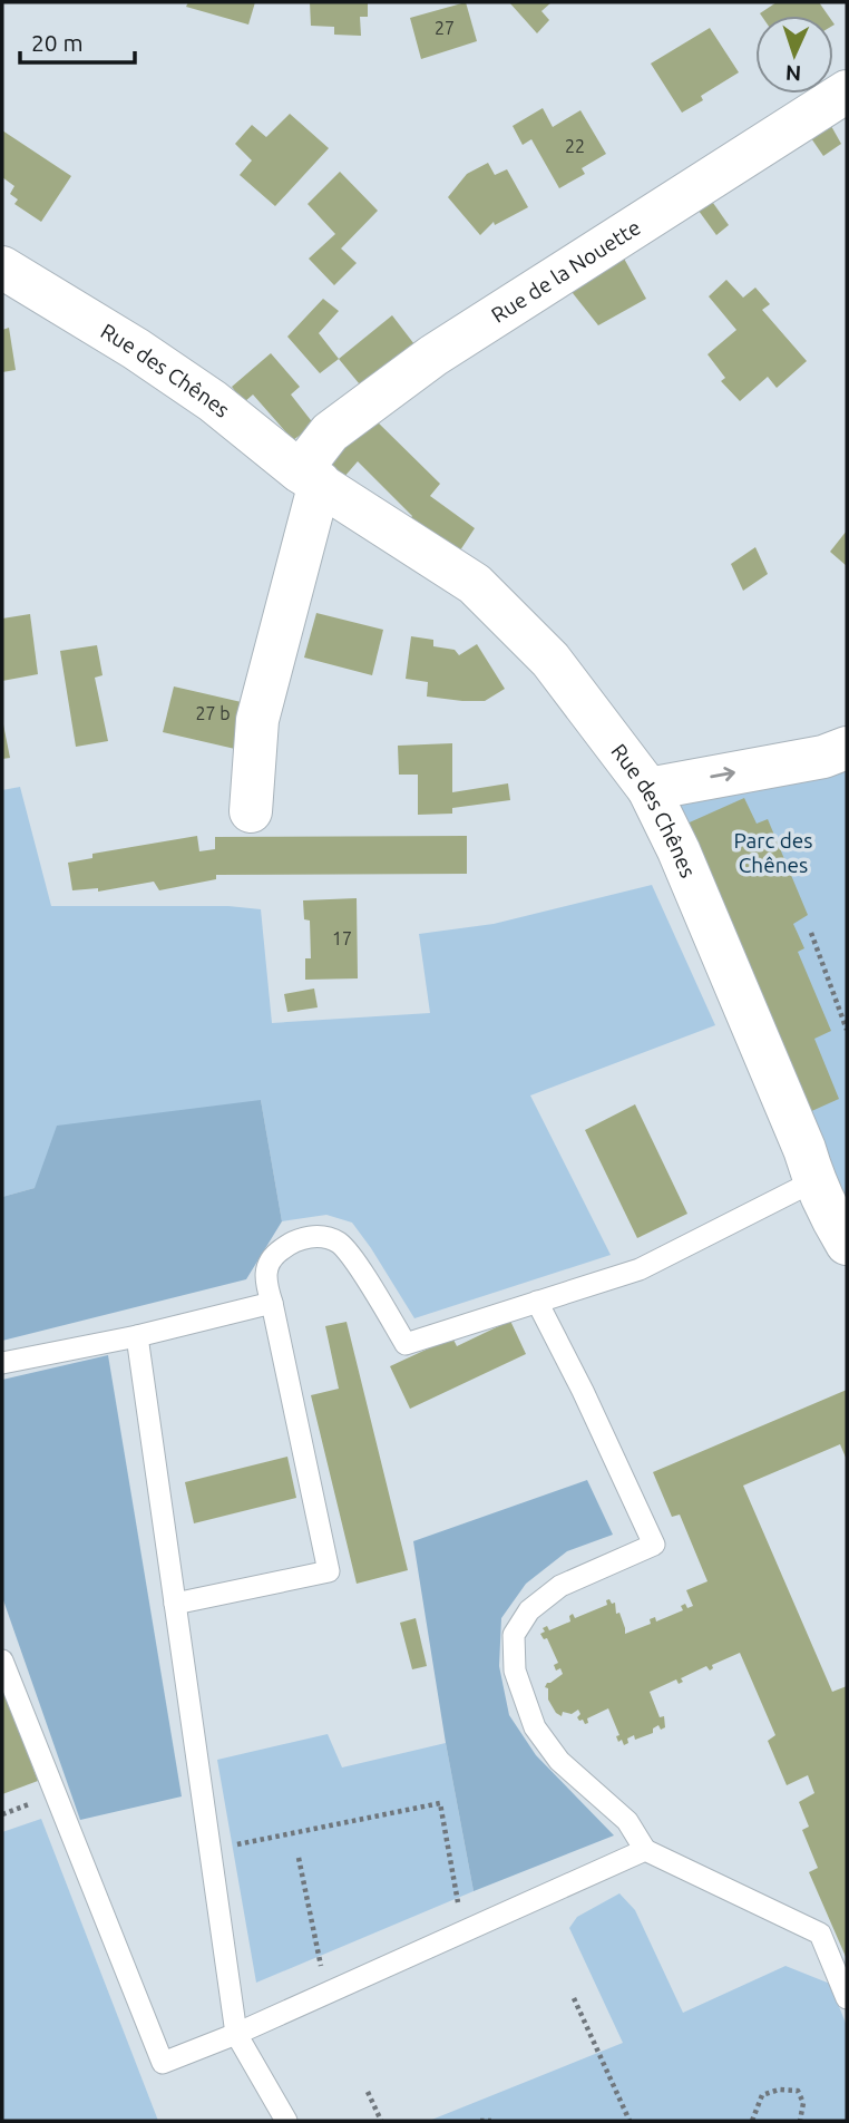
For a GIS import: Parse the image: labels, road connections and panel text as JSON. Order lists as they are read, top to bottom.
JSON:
{
  "streets": {
    "street": ["Rue de la Nouette", "Rue des Chênes"]
  },
  "crossings": [
    ["Rue de la Nouette", "Rue des Chênes"]
  ],
  "parks": ["Parc des Chênes"],
  "house_numbers": [
    "27",
    "22",
    "27 b",
    "17"
  ],
  "scale_bar": "20 m",
  "north": "bottom"
}
